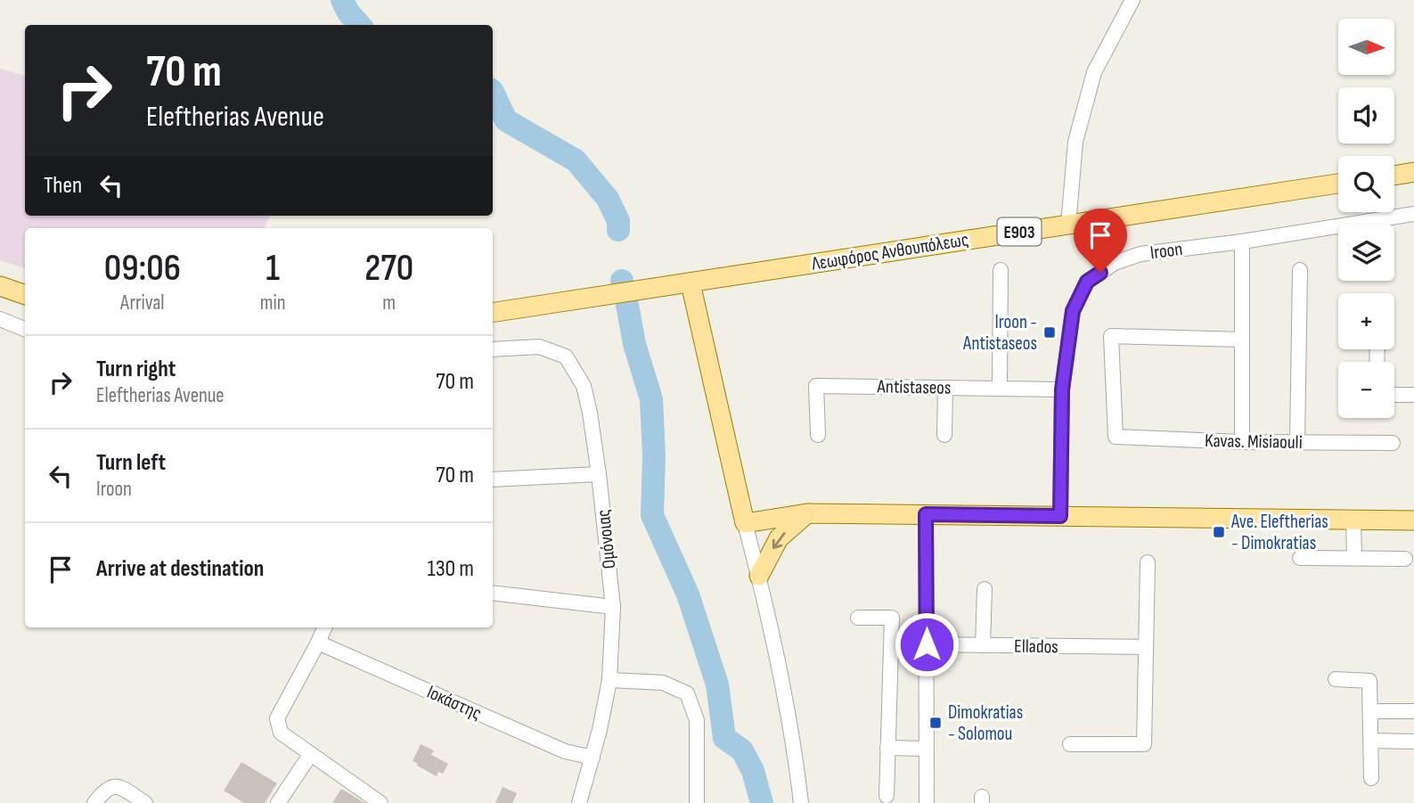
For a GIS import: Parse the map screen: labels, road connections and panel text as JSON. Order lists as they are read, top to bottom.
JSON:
{
  "streets": {
    "main road": ["E903", "Λεωφόρος Ανθουπόλεως"],
    "street": [
      "Iroon",
      "Antistaseos",
      "Kavas. Misiaouli",
      "Ομόνοιας",
      "Ellados",
      "Ιοκάστης"
    ]
  },
  "crossings": [
    ["E903", "Λεωφόρος Ανθουπόλεως"],
    ["Iroon", "Antistaseos"],
    ["Ομόνοιας", "Ιοκάστης"]
  ],
  "places": {
    "transit": ["Iroon - Antistaseos", "Ave. Eleftherias - Dimokratias", "Dimokratias - Solomou"]
  },
  "north": "right",
  "page": {
    "map_buttons": ["+", "−"],
    "turn": ["70 m", "Eleftherias Avenue"],
    "then": "Then",
    "eta": [
      "09:06",
      "Arrival",
      "1",
      "min",
      "270",
      "m"
    ],
    "list": [
      {
        "name": "Turn right",
        "note": "Eleftherias Avenue",
        "value": "70 m"
      },
      {
        "name": "Turn left",
        "note": "Iroon",
        "value": "70 m"
      },
      {
        "name": "Arrive at destination",
        "value": "130 m"
      }
    ]
  }
}
